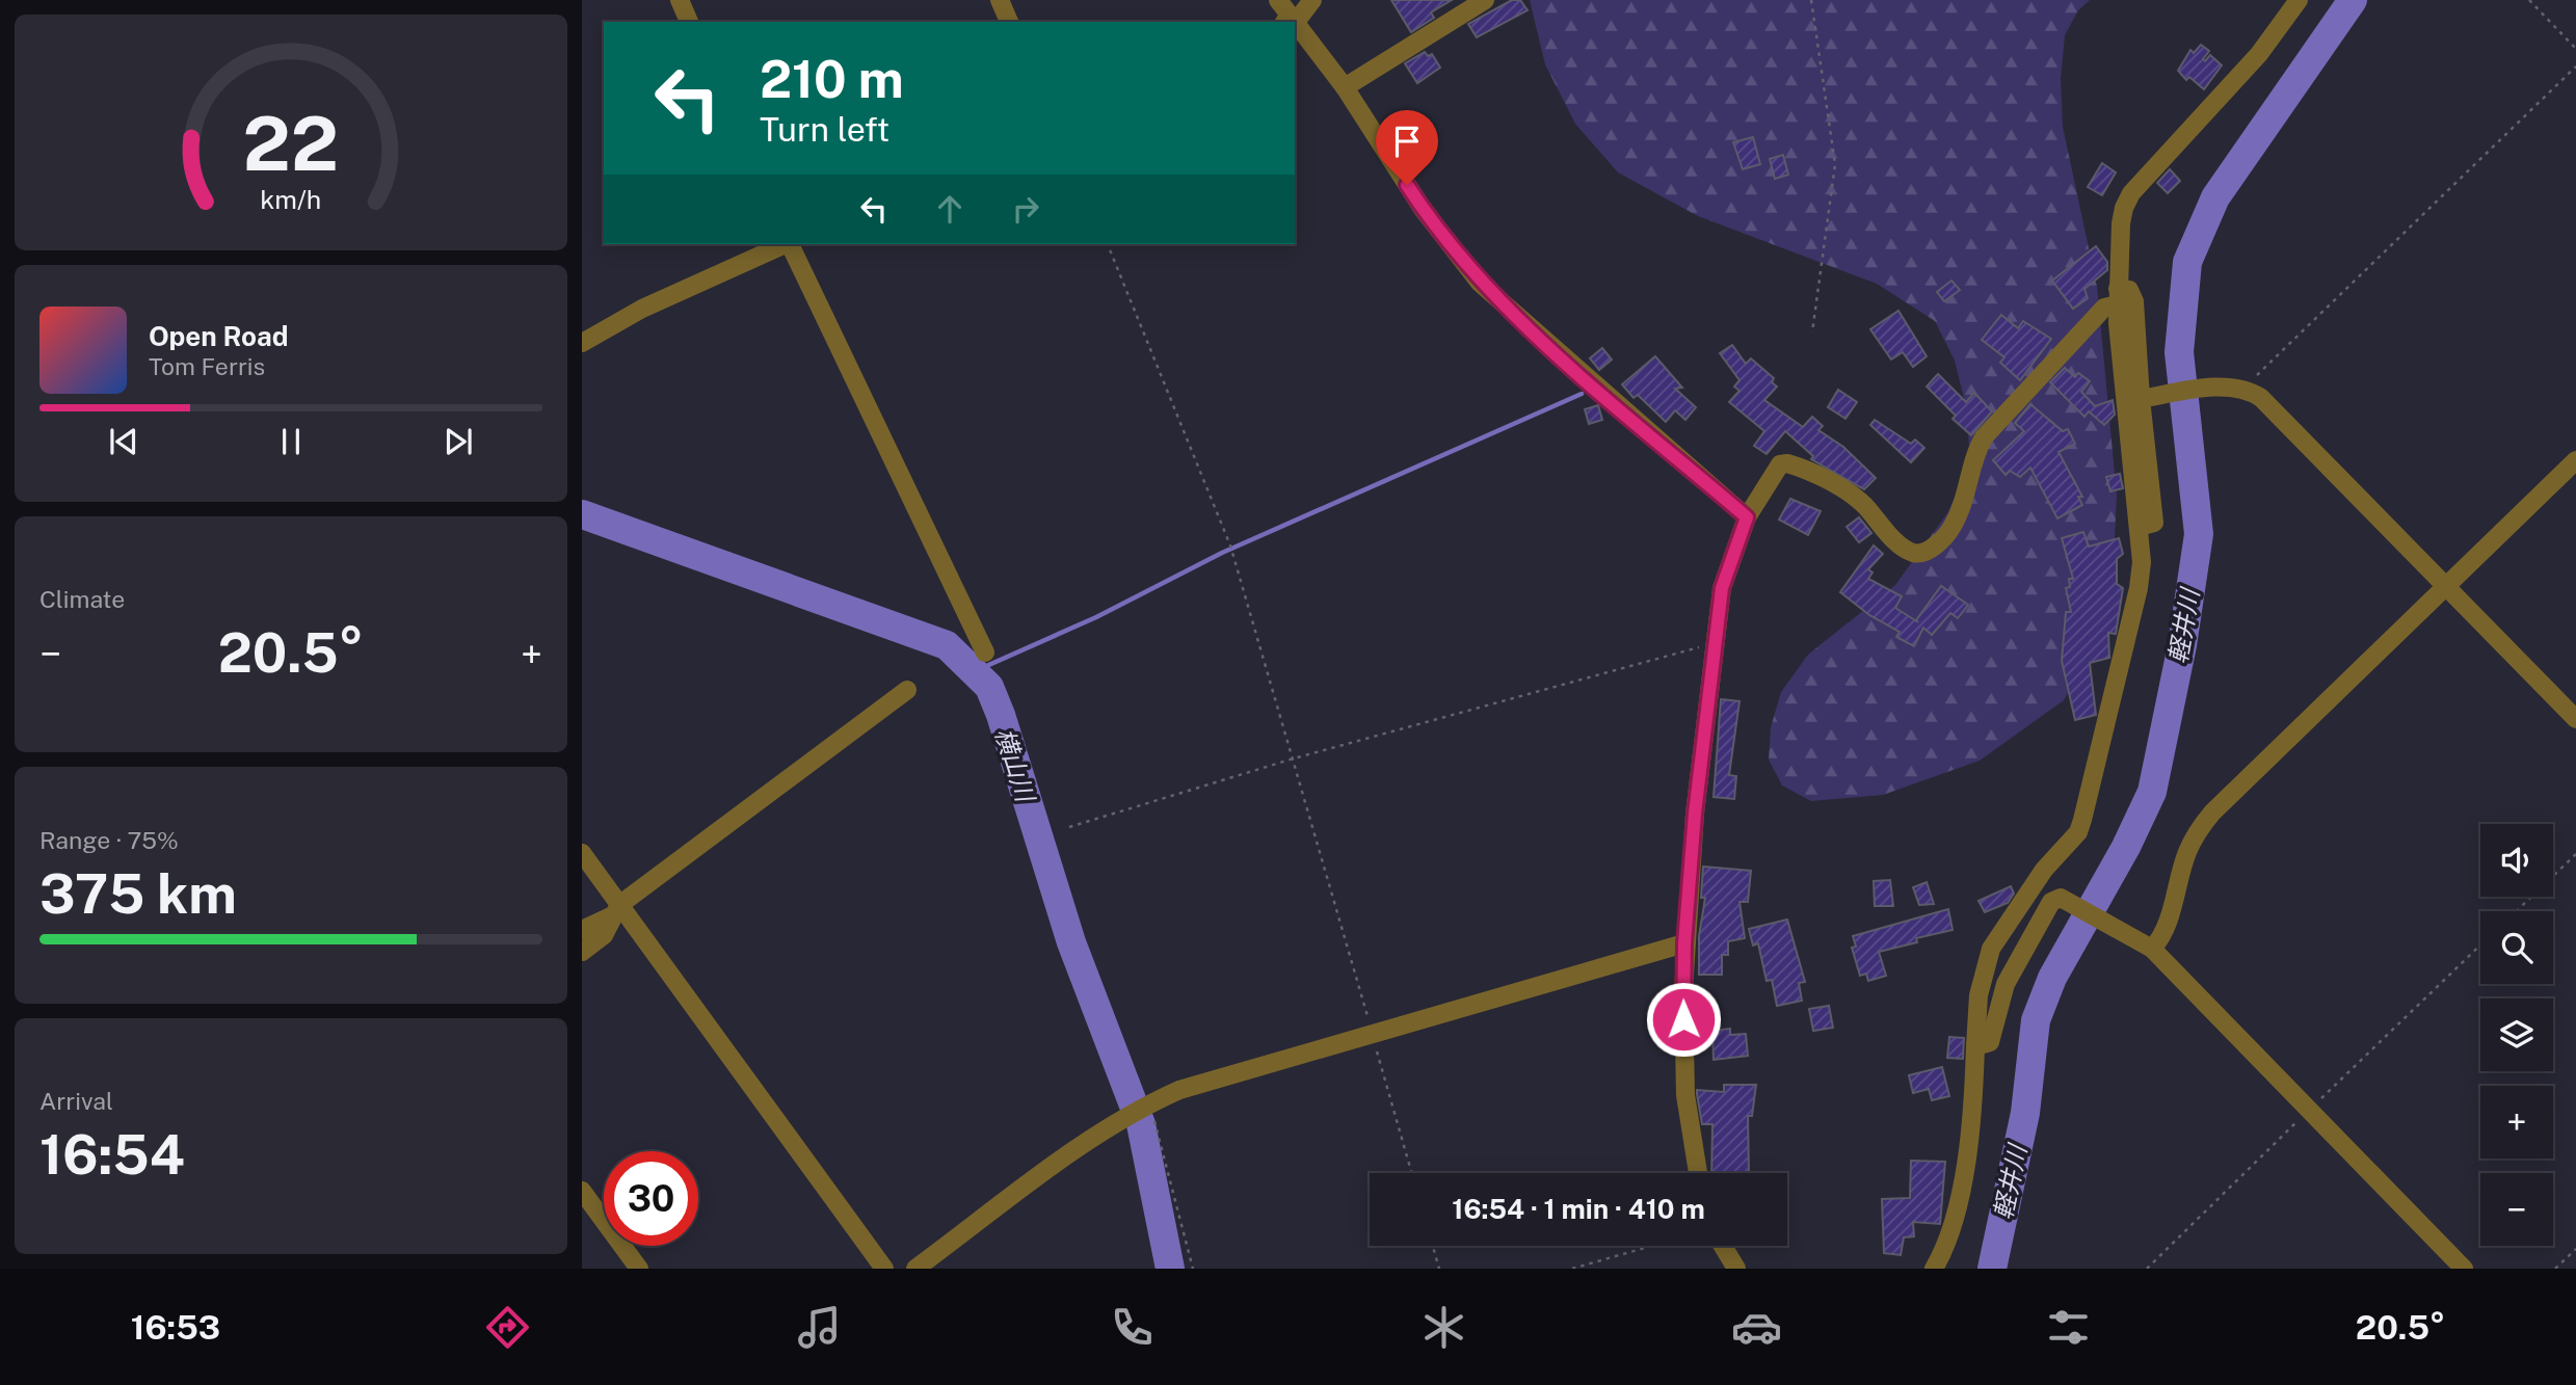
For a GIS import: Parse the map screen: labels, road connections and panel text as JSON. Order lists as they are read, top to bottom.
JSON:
{
  "water": ["軽井川", "横山川"],
  "page": {
    "turn": ["210 m", "Turn left"],
    "song": ["Open Road", "Tom Ferris"],
    "tile": [
      "Climate",
      ["Range · 75%", "375 km"],
      ["Arrival", "16:54"]
    ],
    "heat": ["−", "20.5°", "+"],
    "map_buttons": ["+", "−"],
    "limit": "30",
    "trip": "16:54 · 1 min · 410 m",
    "tabs": ["16:53", "20.5°"],
    "gauge": ["22", "km/h"]
  }
}
